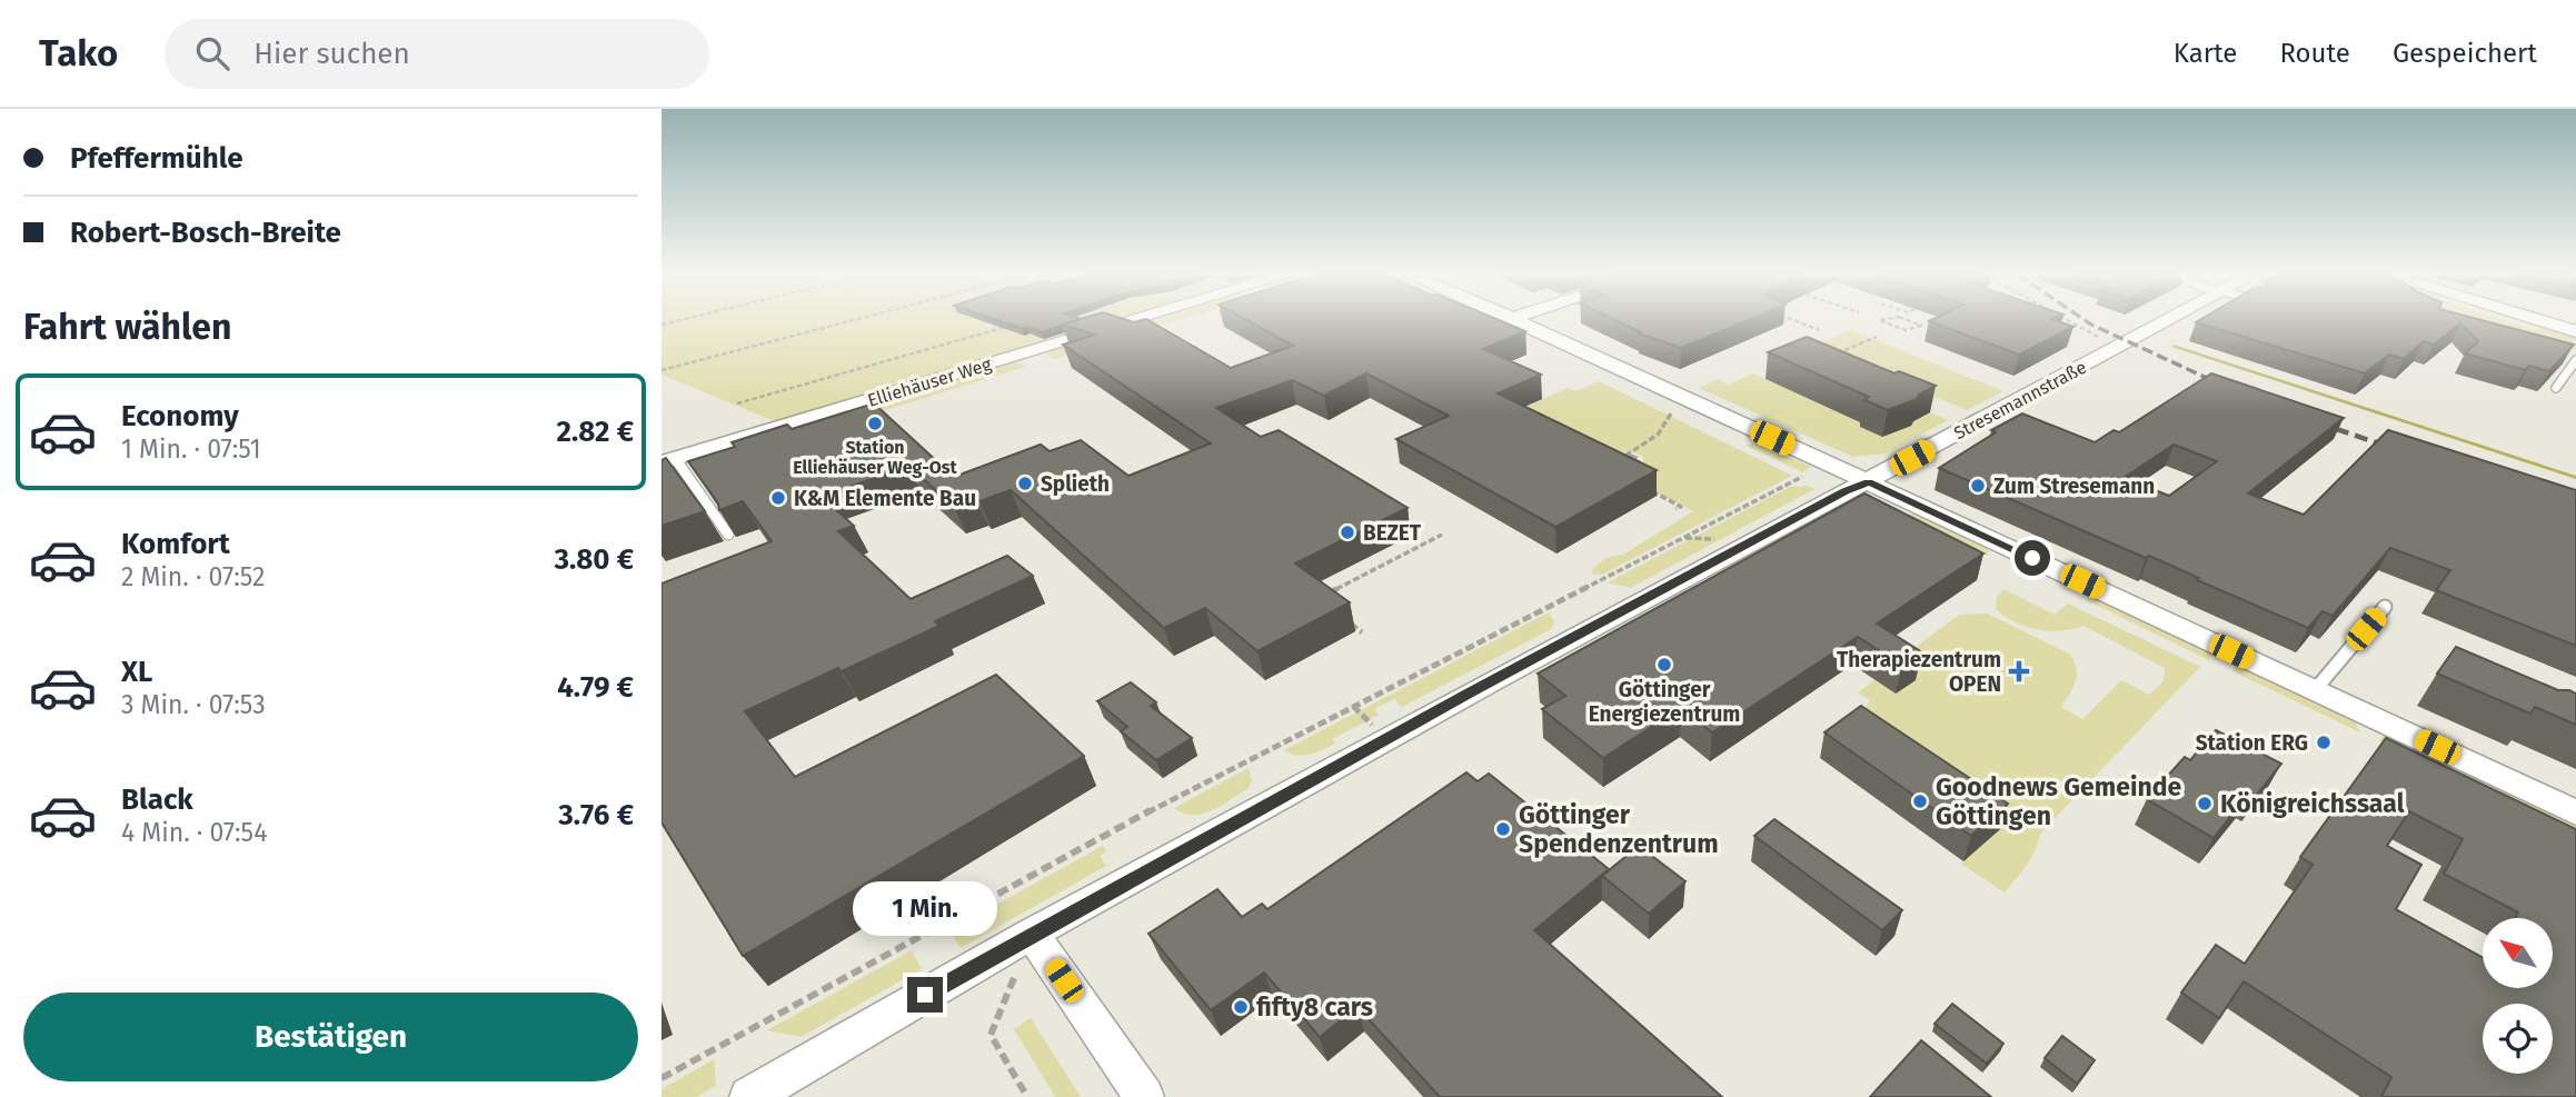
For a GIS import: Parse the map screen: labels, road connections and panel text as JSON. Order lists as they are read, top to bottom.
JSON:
{
  "streets": {
    "street": ["Elliehäuser Weg", "Stresemannstraße"]
  },
  "places": {
    "other": [
      "Station Elliehäuser Weg-Ost",
      "Splieth",
      "Zum Stresemann",
      "K&M Elemente Bau",
      "BEZET",
      "Göttinger Energiezentrum",
      "Station ERG",
      "Goodnews Gemeinde Göttingen",
      "Königreichssaal",
      "Göttinger Spendenzentrum",
      "fifty8 cars"
    ],
    "health": ["Therapiezentrum OPEN"]
  },
  "north": "top left",
  "page": {
    "header": "Tako",
    "search": "Hier suchen",
    "nav": ["Karte", "Route", "Gespeichert"],
    "banner": ["Pfeffermühle", "Robert-Bosch-Breite"],
    "heading": "Fahrt wählen",
    "list": [
      {
        "name": "Economy",
        "note": "1 Min. · 07:51",
        "value": "2.82 €"
      },
      {
        "name": "Komfort",
        "note": "2 Min. · 07:52",
        "value": "3.80 €"
      },
      {
        "name": "XL",
        "note": "3 Min. · 07:53",
        "value": "4.79 €"
      },
      {
        "name": "Black",
        "note": "4 Min. · 07:54",
        "value": "3.76 €"
      }
    ],
    "bubble": "1 Min.",
    "buttons": "Bestätigen"
  }
}
